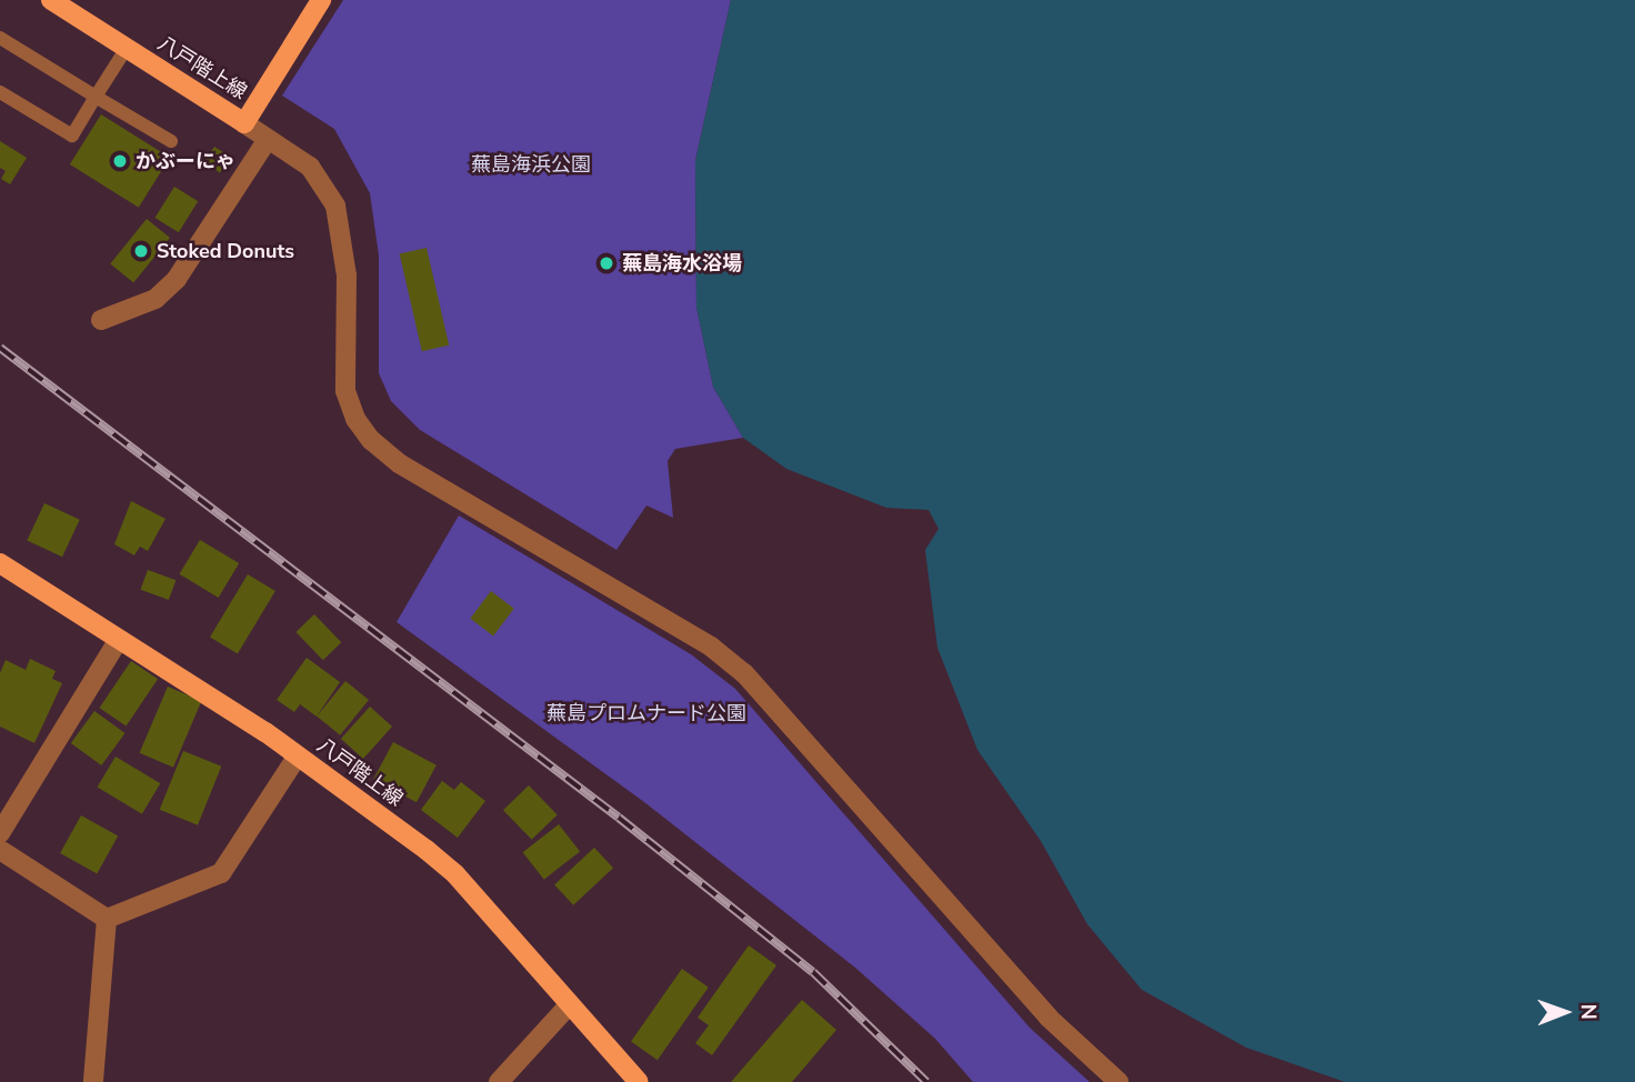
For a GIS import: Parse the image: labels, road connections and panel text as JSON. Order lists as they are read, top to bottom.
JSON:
{
  "streets": {
    "main road": ["八戸階上線"]
  },
  "parks": ["蕪島海浜公園", "蕪島プロムナード公園"],
  "places": ["かぶーにゃ", "Stoked Donuts", "蕪島海水浴場"],
  "north": "right"
}
